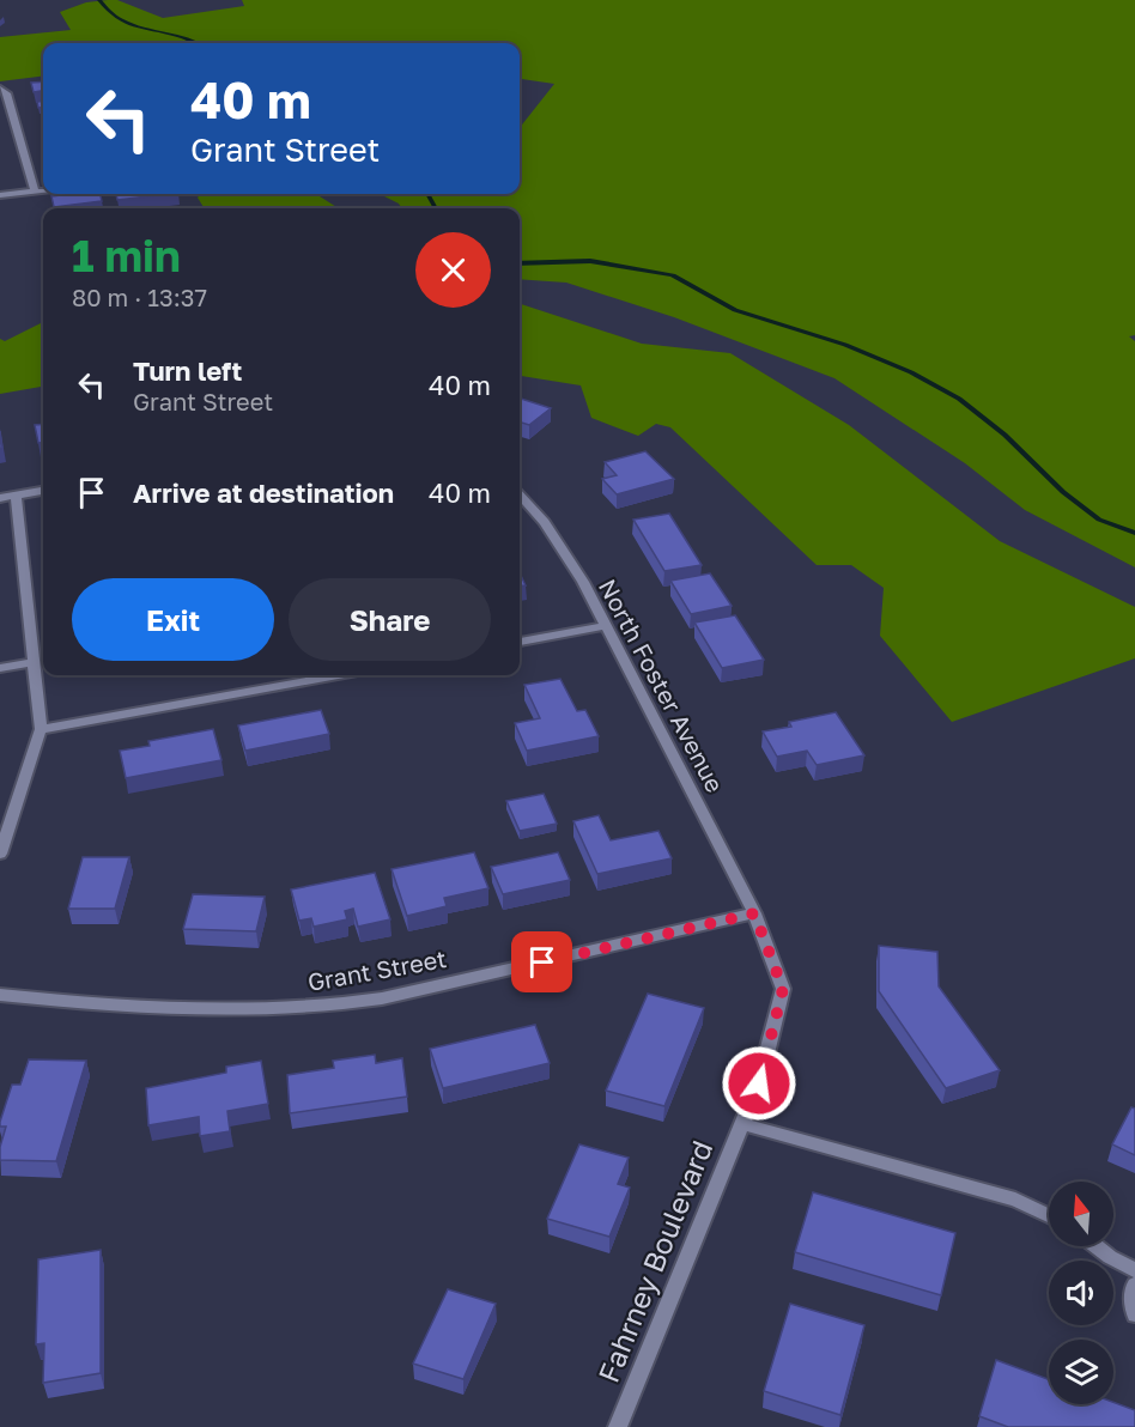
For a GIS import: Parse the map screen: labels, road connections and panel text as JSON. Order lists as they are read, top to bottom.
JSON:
{
  "streets": {
    "street": ["North Foster Avenue", "Grant Street", "Fahrney Boulevard"]
  },
  "crossings": [
    ["North Foster Avenue", "Grant Street"],
    ["North Foster Avenue", "Fahrney Boulevard"],
    ["Grant Street", "Fahrney Boulevard"]
  ],
  "north": "top",
  "page": {
    "turn": ["40 m", "Grant Street"],
    "heading": ["1 min", "80 m · 13:37"],
    "list": [
      {
        "name": "Turn left",
        "note": "Grant Street",
        "value": "40 m"
      },
      {
        "name": "Arrive at destination",
        "value": "40 m"
      }
    ],
    "buttons": ["Exit", "Share"]
  }
}
